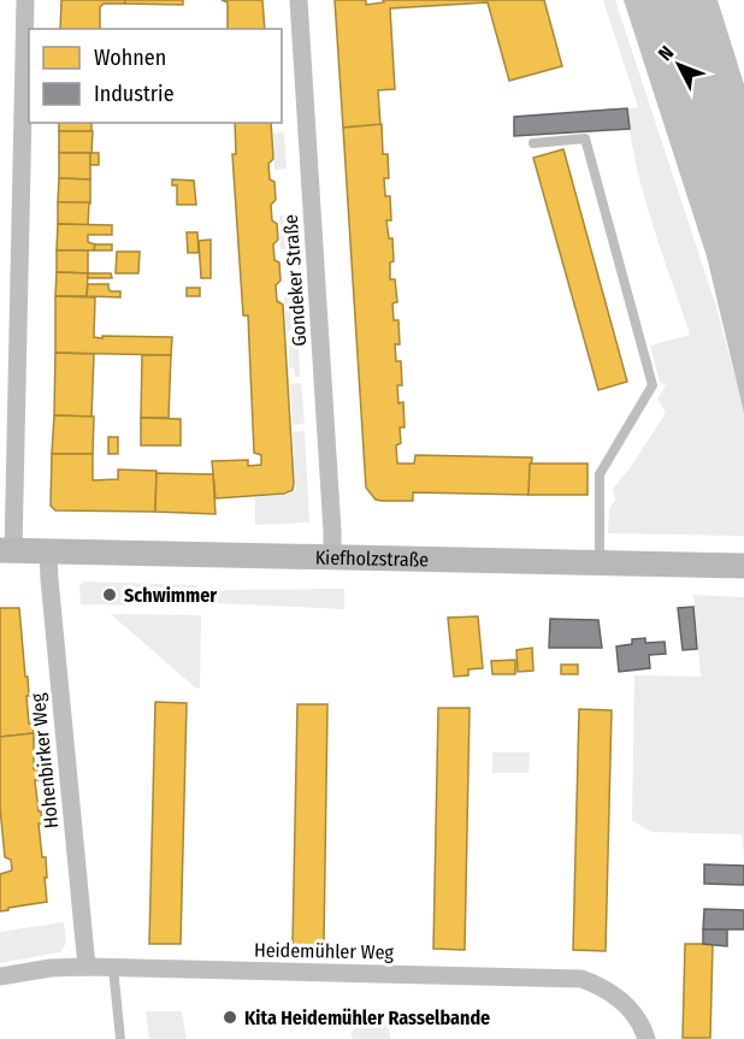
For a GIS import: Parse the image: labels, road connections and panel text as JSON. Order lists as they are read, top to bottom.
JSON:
{
  "streets": {
    "street": [
      "Gondeker Straße",
      "Kiefholzstraße",
      "Hohenbirker Weg",
      "Heidemühler Weg"
    ]
  },
  "crossings": [
    ["Gondeker Straße", "Kiefholzstraße"],
    ["Kiefholzstraße", "Hohenbirker Weg"],
    ["Hohenbirker Weg", "Heidemühler Weg"]
  ],
  "places": ["Schwimmer", "Kita Heidemühler Rasselbande"],
  "legend": ["Wohnen", "Industrie"],
  "north": "top left"
}
